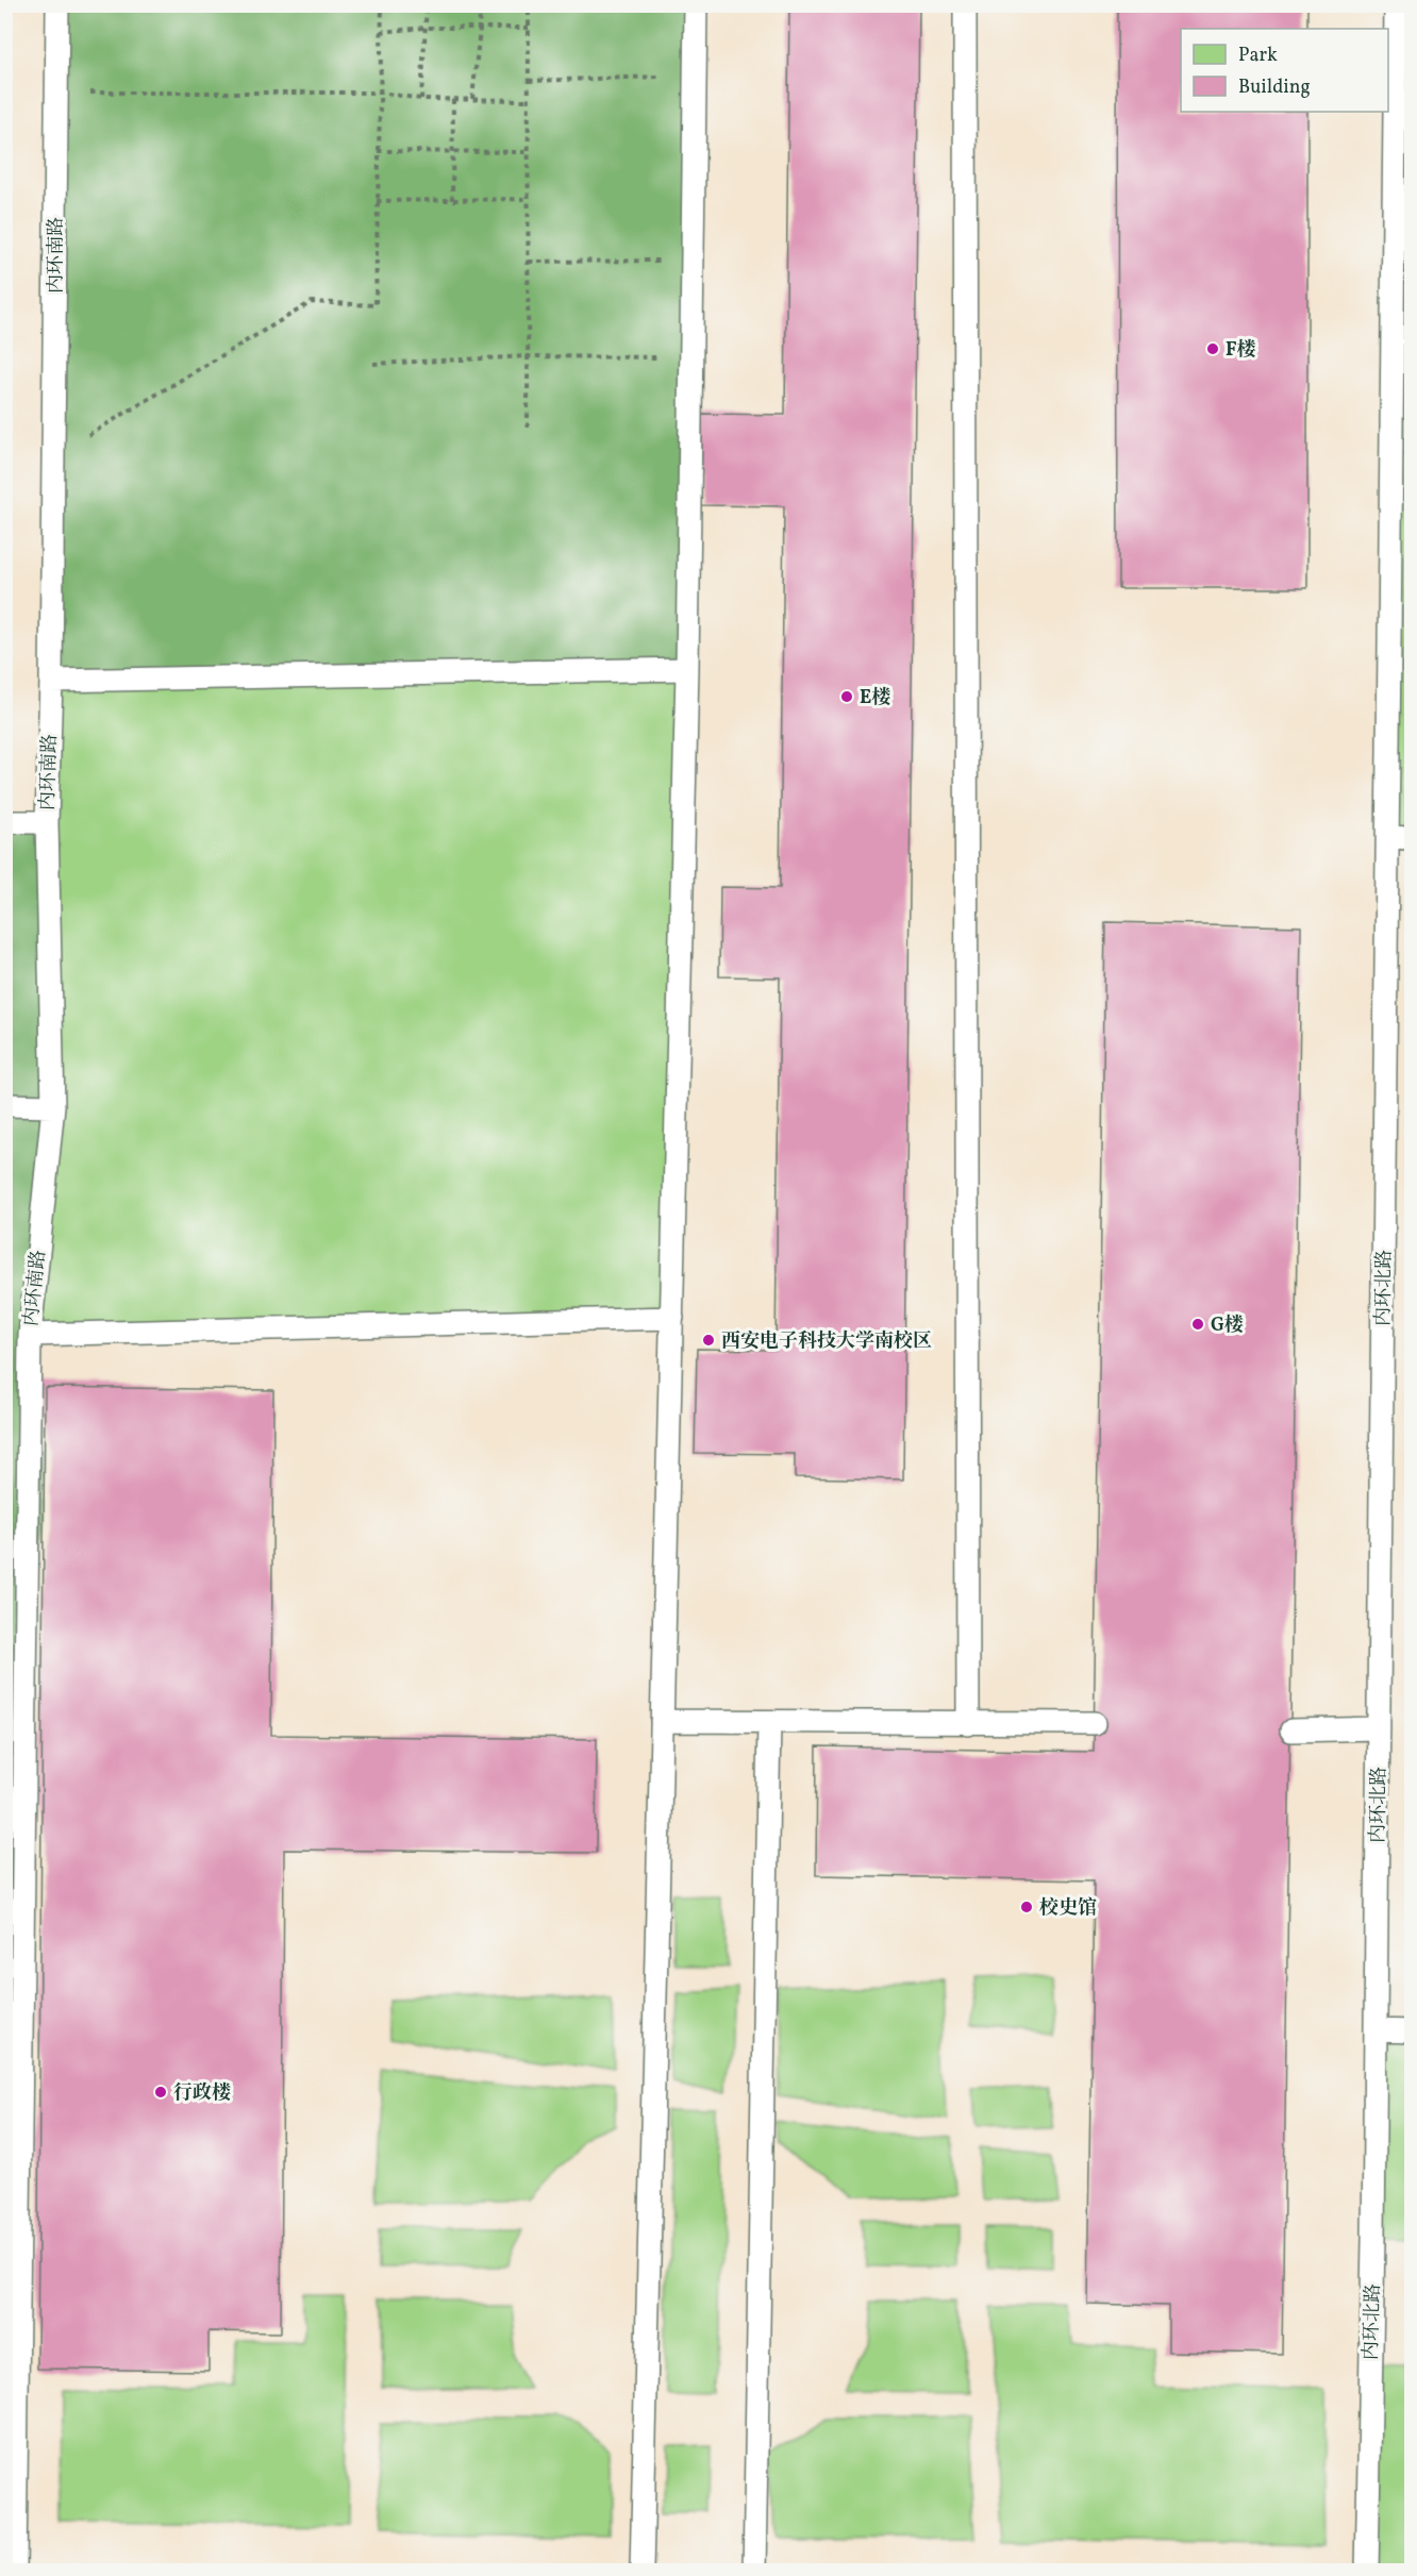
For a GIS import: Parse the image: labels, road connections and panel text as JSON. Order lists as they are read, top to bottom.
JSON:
{
  "streets": {
    "lane": ["内环南路", "内环北路"]
  },
  "places": [
    "F楼",
    "E楼",
    "G楼",
    "西安电子科技大学南校区",
    "校史馆",
    "行政楼"
  ],
  "legend": ["Park", "Building"]
}
